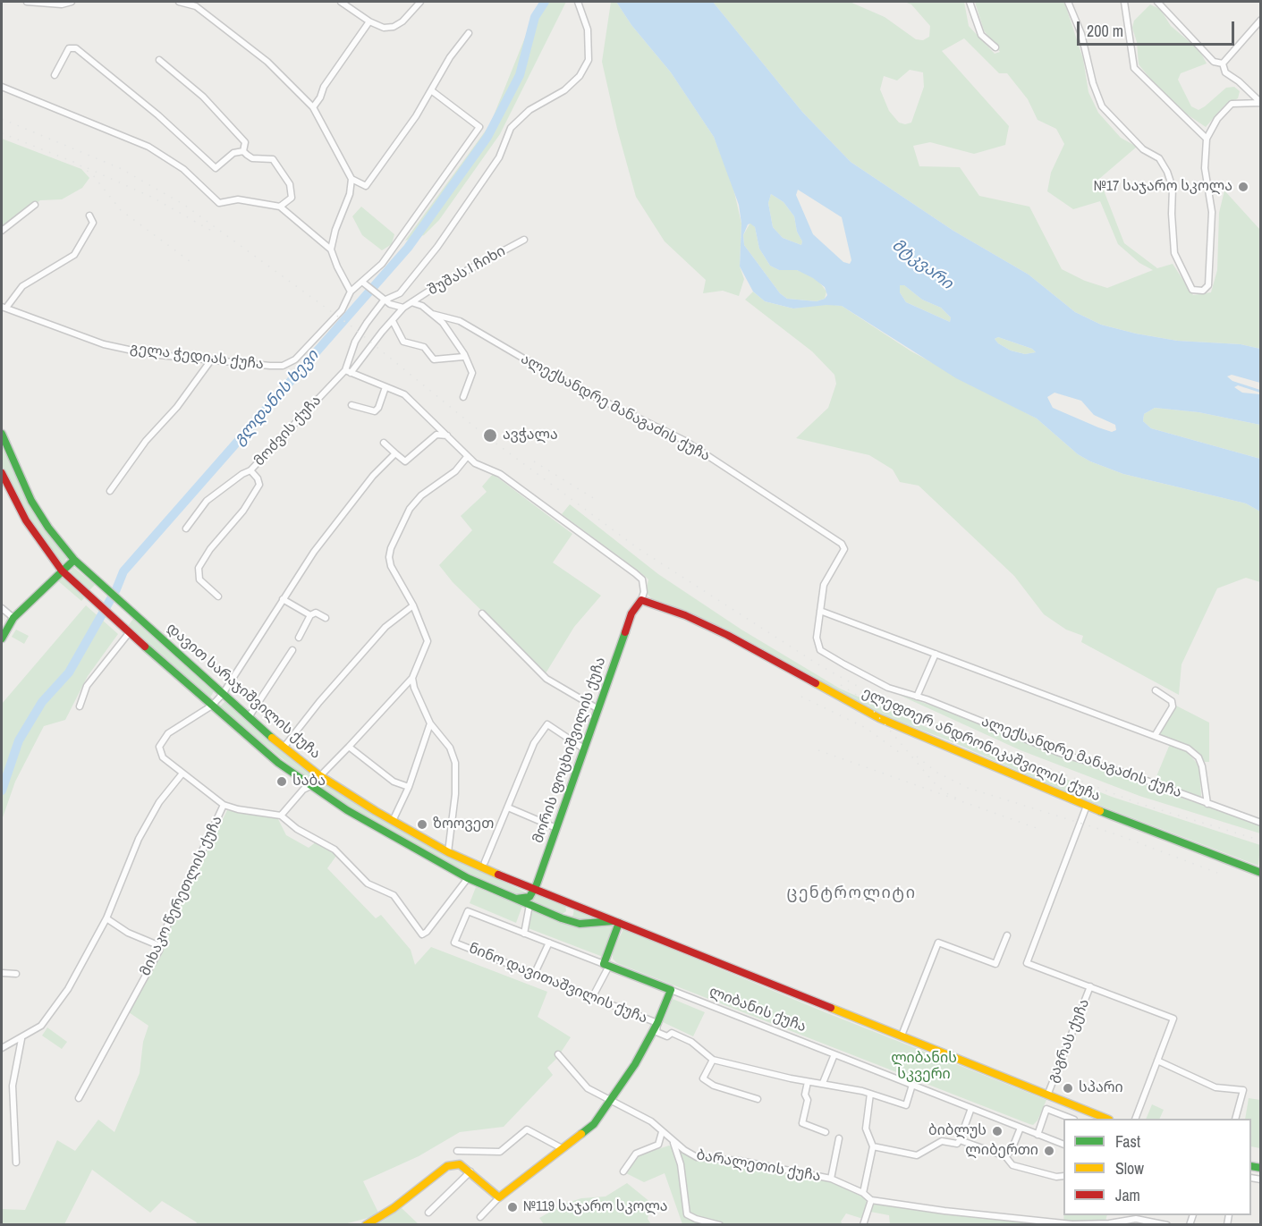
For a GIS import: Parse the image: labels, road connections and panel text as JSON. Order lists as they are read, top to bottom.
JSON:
{
  "streets": {
    "main road": [
      "დავით სარაჯიშვილის ქუჩა",
      "ელეფთერ ანდრონიკაშვილის ქუჩა",
      "მორის ფოცხიშვილის ქუჩა",
      "ლიბანის ქუჩა"
    ],
    "street": [
      "შუშას I ჩიხი",
      "გელა ჭედიას ქუჩა",
      "ალექსანდრე მანაგაძის ქუჩა",
      "მოძვის ქუჩა",
      "მიხაკო წერეთლის ქუჩა",
      "ნინო დავითაშვილის ქუჩა",
      "გაგრას ქუჩა",
      "ბარალეთის ქუჩა"
    ]
  },
  "crossings": [
    ["შუშას I ჩიხი", "მოძვის ქუჩა"],
    ["დავით სარაჯიშვილის ქუჩა", "მორის ფოცხიშვილის ქუჩა"],
    ["დავით სარაჯიშვილის ქუჩა", "ლიბანის ქუჩა"],
    ["ელეფთერ ანდრონიკაშვილის ქუჩა", "მორის ფოცხიშვილის ქუჩა"],
    ["ელეფთერ ანდრონიკაშვილის ქუჩა", "გაგრას ქუჩა"],
    ["მორის ფოცხიშვილის ქუჩა", "ლიბანის ქუჩა"],
    ["ნინო დავითაშვილის ქუჩა", "ლიბანის ქუჩა"],
    ["ლიბანის ქუჩა", "გაგრას ქუჩა"]
  ],
  "districts": ["ცენტროლიტი"],
  "water": ["მტკვარი", "გლდანის ხევი"],
  "parks": ["ლიბანის სკვერი"],
  "places": [
    "№17 საჯარო სკოლა",
    "ავჭალა",
    "საბა",
    "ზოოვეთ",
    "სპარი",
    "ბიბლუს",
    "ლიბერთი",
    "№119 საჯარო სკოლა"
  ],
  "legend": ["Fast", "Slow", "Jam"],
  "scale_bar": "200 m"
}
